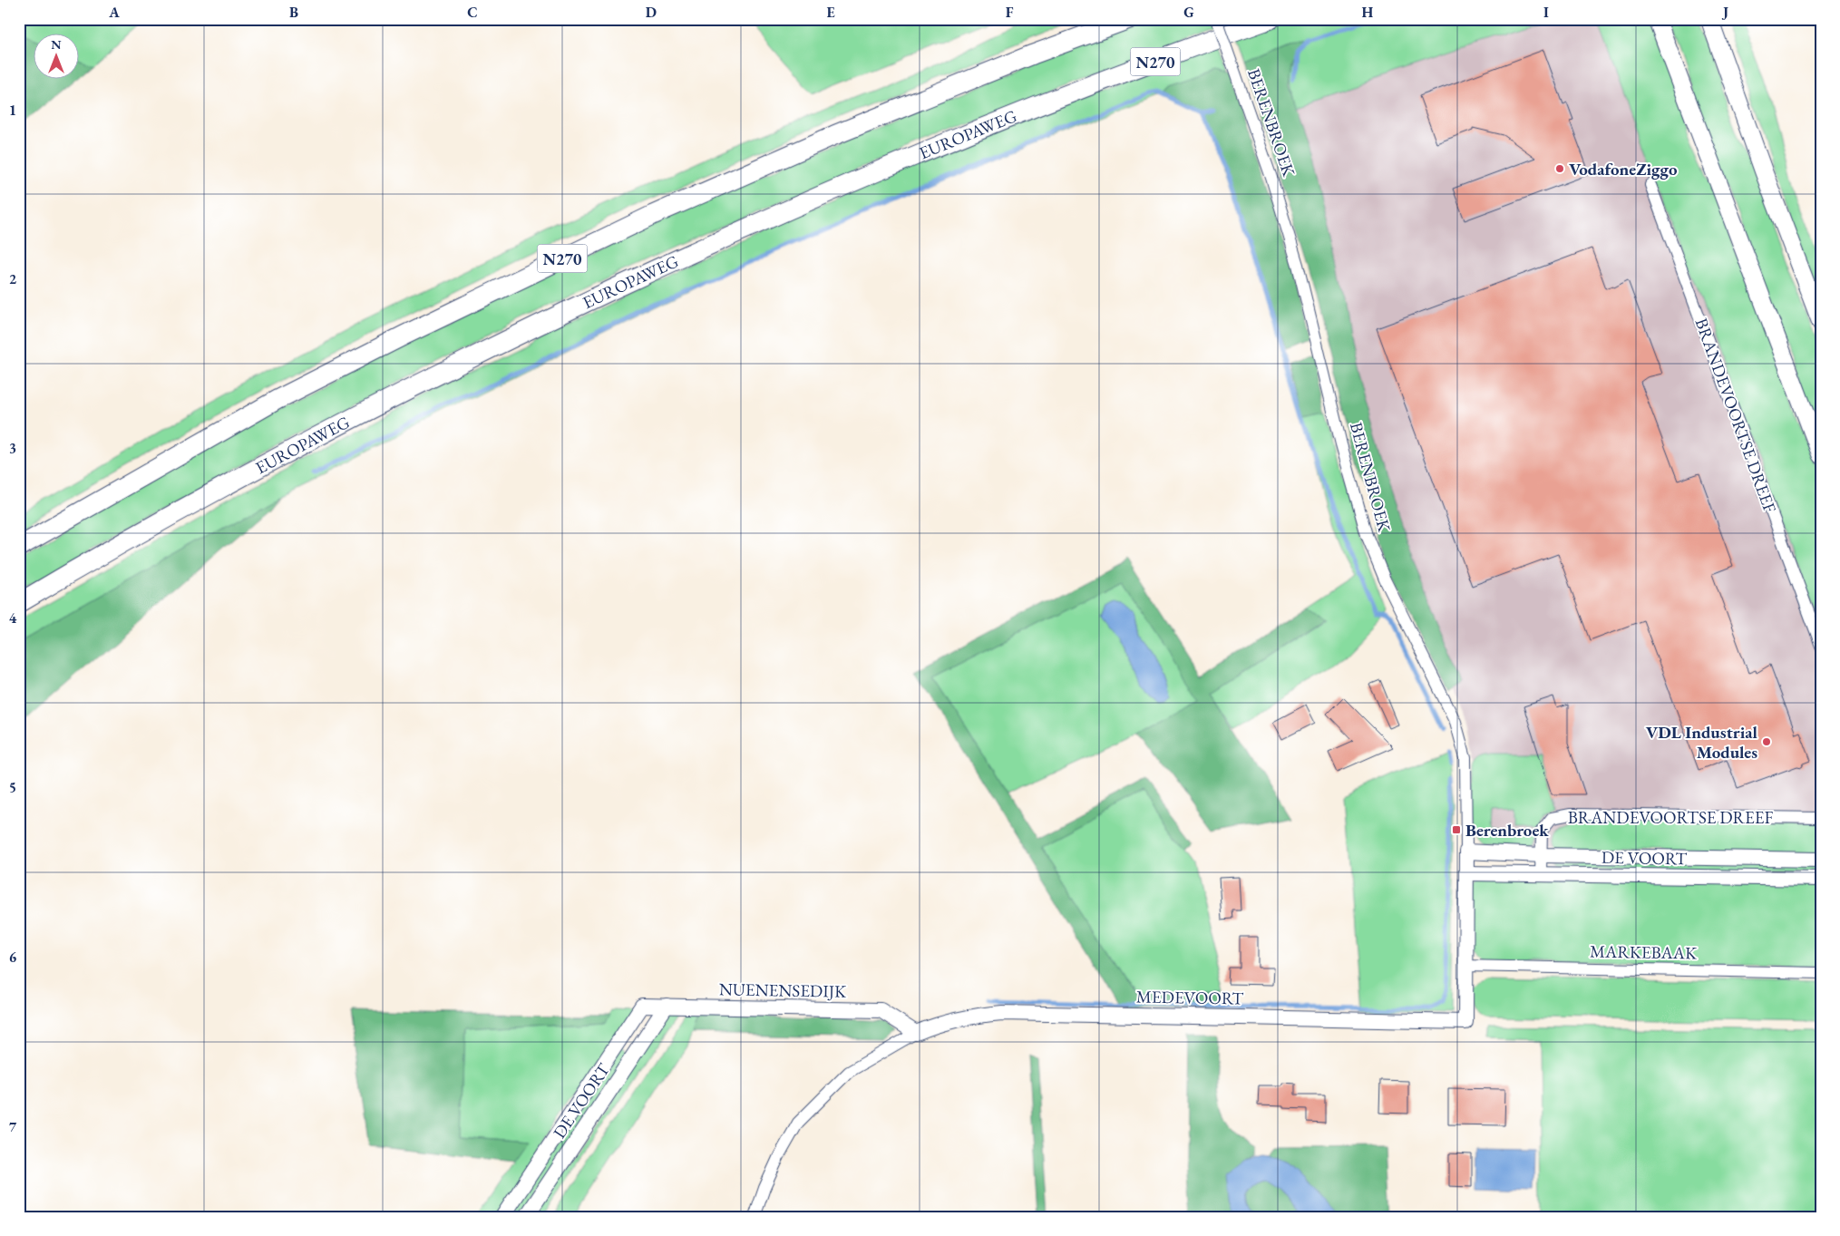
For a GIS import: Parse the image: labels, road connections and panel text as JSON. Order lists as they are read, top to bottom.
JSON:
{
  "streets": {
    "highway": ["N270", "EUROPAWEG"],
    "street": [
      "BERENBROEK",
      "BRANDEVOORTSE DREEF",
      "DE VOORT",
      "MARKEBAAK",
      "NUENENSEDIJK",
      "MEDEVOORT"
    ]
  },
  "crossings": [
    ["BERENBROEK", "DE VOORT"],
    ["BERENBROEK", "MARKEBAAK"],
    ["BERENBROEK", "MEDEVOORT"],
    ["BRANDEVOORTSE DREEF", "DE VOORT"],
    ["DE VOORT", "NUENENSEDIJK"],
    ["NUENENSEDIJK", "MEDEVOORT"]
  ],
  "places": {
    "other": ["VodafoneZiggo", "VDL Industrial Modules"],
    "transit": ["Berenbroek"]
  },
  "north": "top",
  "grid": {
    "columns": [
      "A",
      "B",
      "C",
      "D",
      "E",
      "F",
      "G",
      "H",
      "I",
      "J"
    ],
    "rows": [
      "1",
      "2",
      "3",
      "4",
      "5",
      "6",
      "7"
    ]
  }
}
